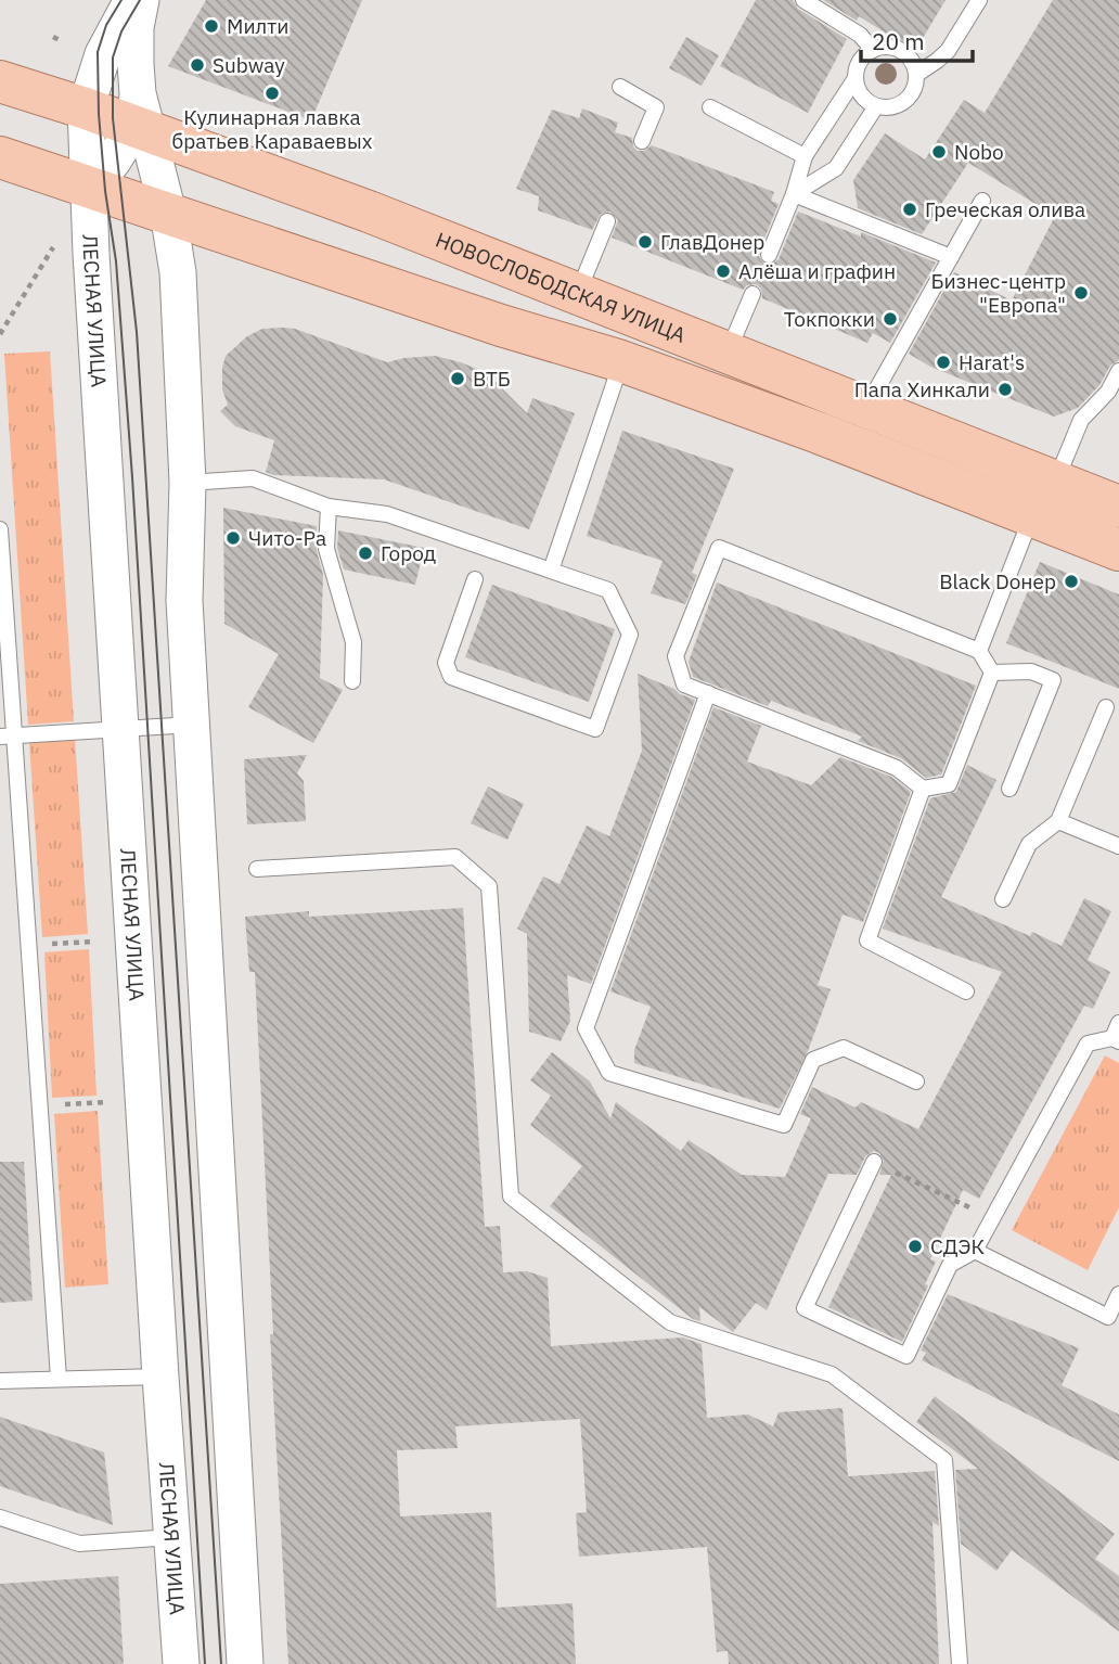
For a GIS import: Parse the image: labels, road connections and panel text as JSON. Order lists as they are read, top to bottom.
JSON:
{
  "streets": {
    "main road": ["НОВОСЛОБОДСКАЯ УЛИЦА"],
    "street": ["ЛЕСНАЯ УЛИЦА"]
  },
  "crossings": [
    ["НОВОСЛОБОДСКАЯ УЛИЦА", "ЛЕСНАЯ УЛИЦА"]
  ],
  "places": [
    "Милти",
    "Subway",
    "Кулинарная лавка братьев Караваевых",
    "Nobo",
    "Греческая олива",
    "ГлавДонер",
    "Алёша и графин",
    "Бизнес-центр \"Европа\"",
    "Токпокки",
    "Harat's",
    "ВТБ",
    "Папа Хинкали",
    "Чито-Ра",
    "Город",
    "Black Dонер",
    "СДЭК"
  ],
  "scale_bar": "20 m"
}
